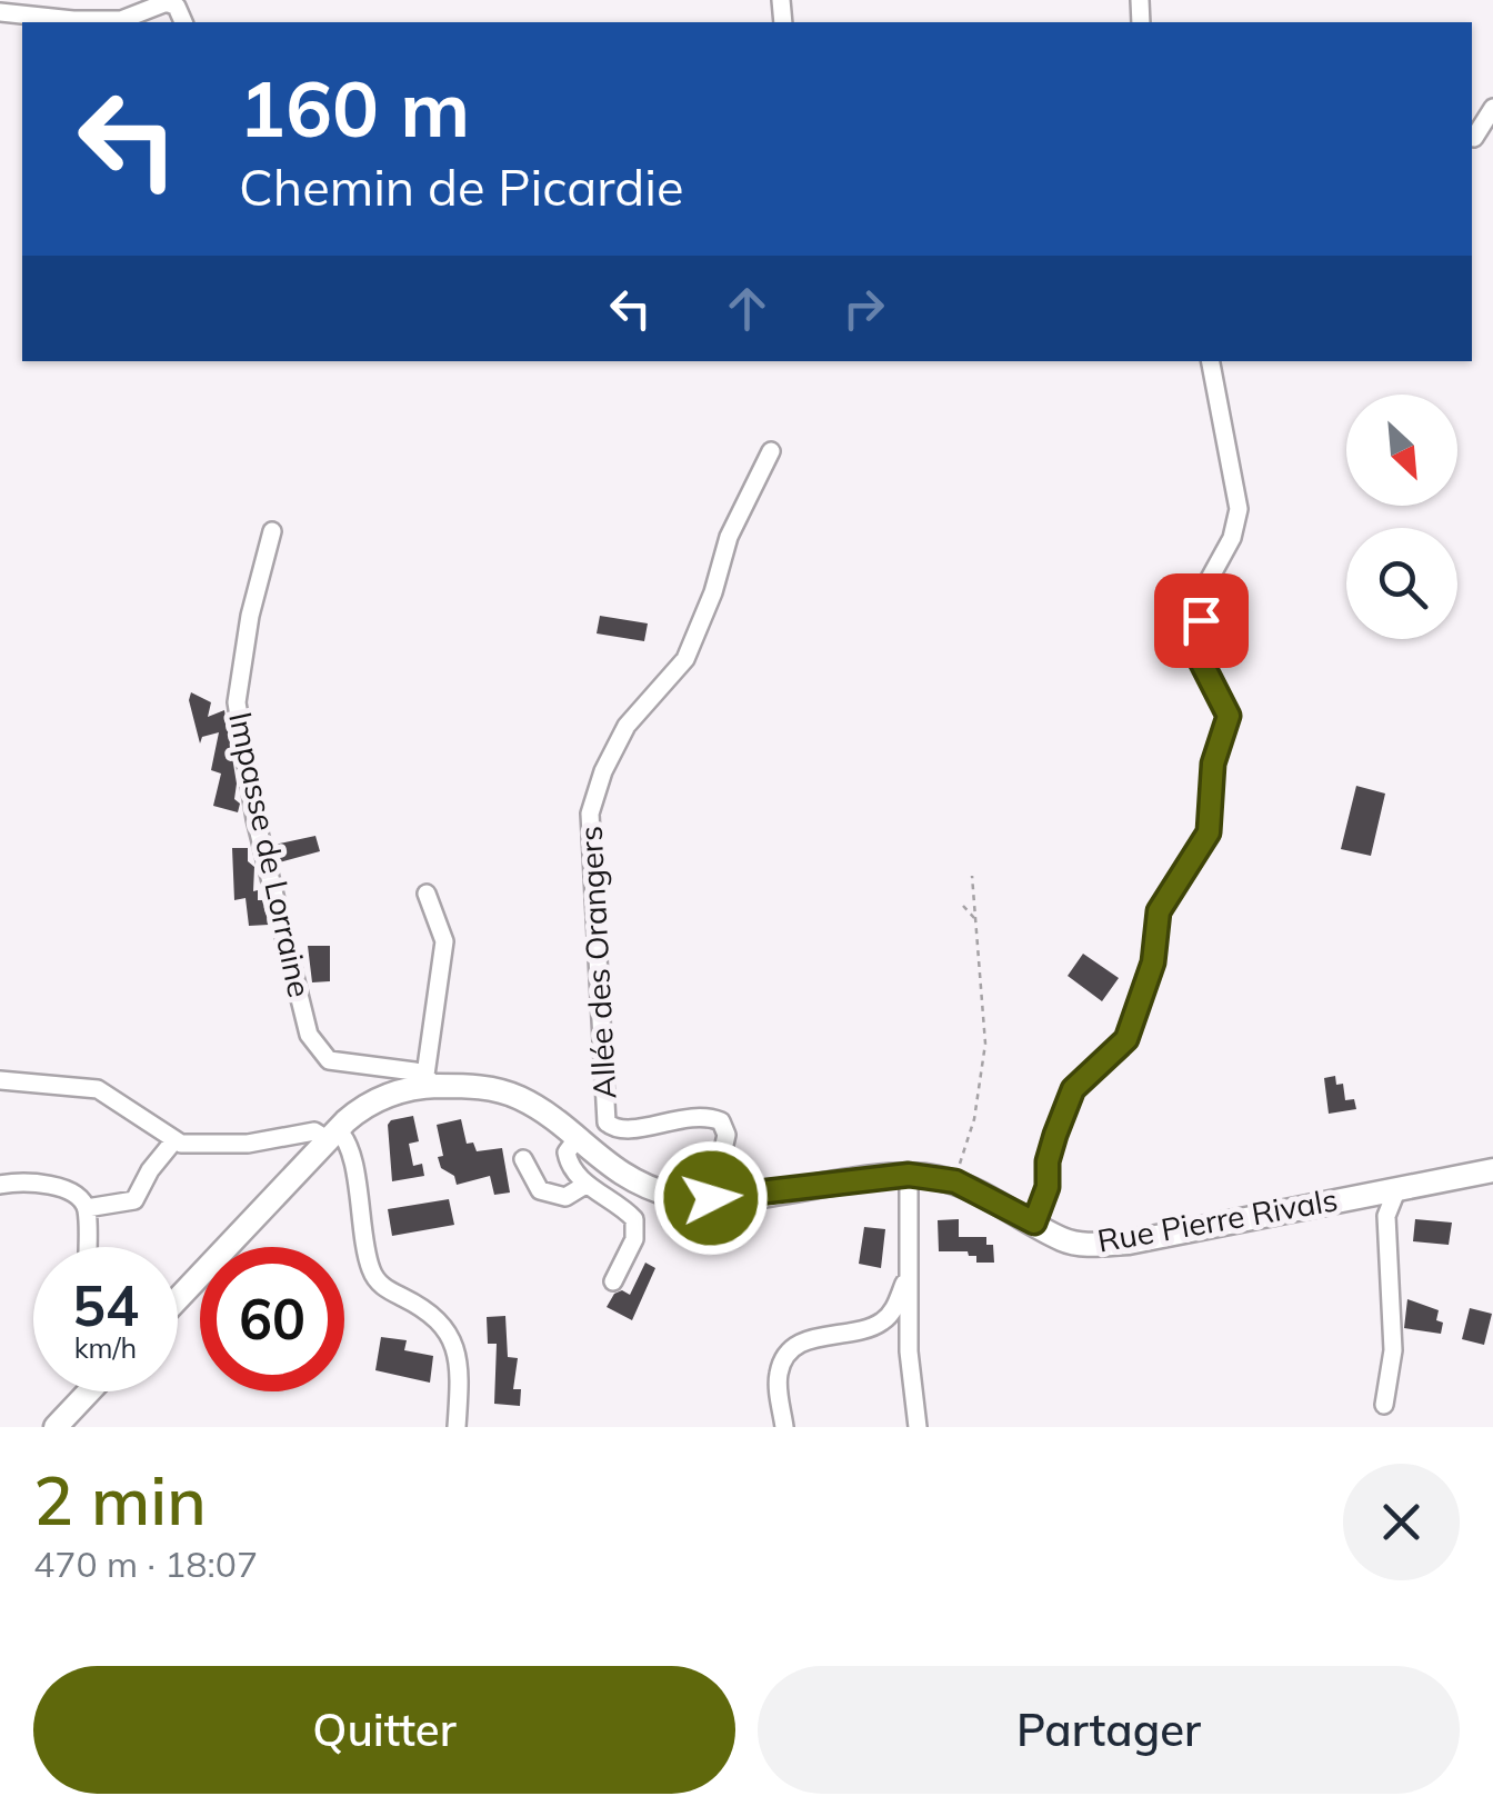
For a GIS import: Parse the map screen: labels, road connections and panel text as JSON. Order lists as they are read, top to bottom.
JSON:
{
  "streets": {
    "main road": ["Rue Pierre Rivals"],
    "street": ["Impasse de Lorraine", "Allée des Orangers"]
  },
  "crossings": [
    ["Impasse de Lorraine", "Rue Pierre Rivals"],
    ["Allée des Orangers", "Rue Pierre Rivals"]
  ],
  "north": "bottom right",
  "page": {
    "turn": ["160 m", "Chemin de Picardie"],
    "speed": "54 km/h",
    "limit": "60",
    "heading": ["2 min", "470 m · 18:07"],
    "buttons": ["Quitter", "Partager"]
  }
}
